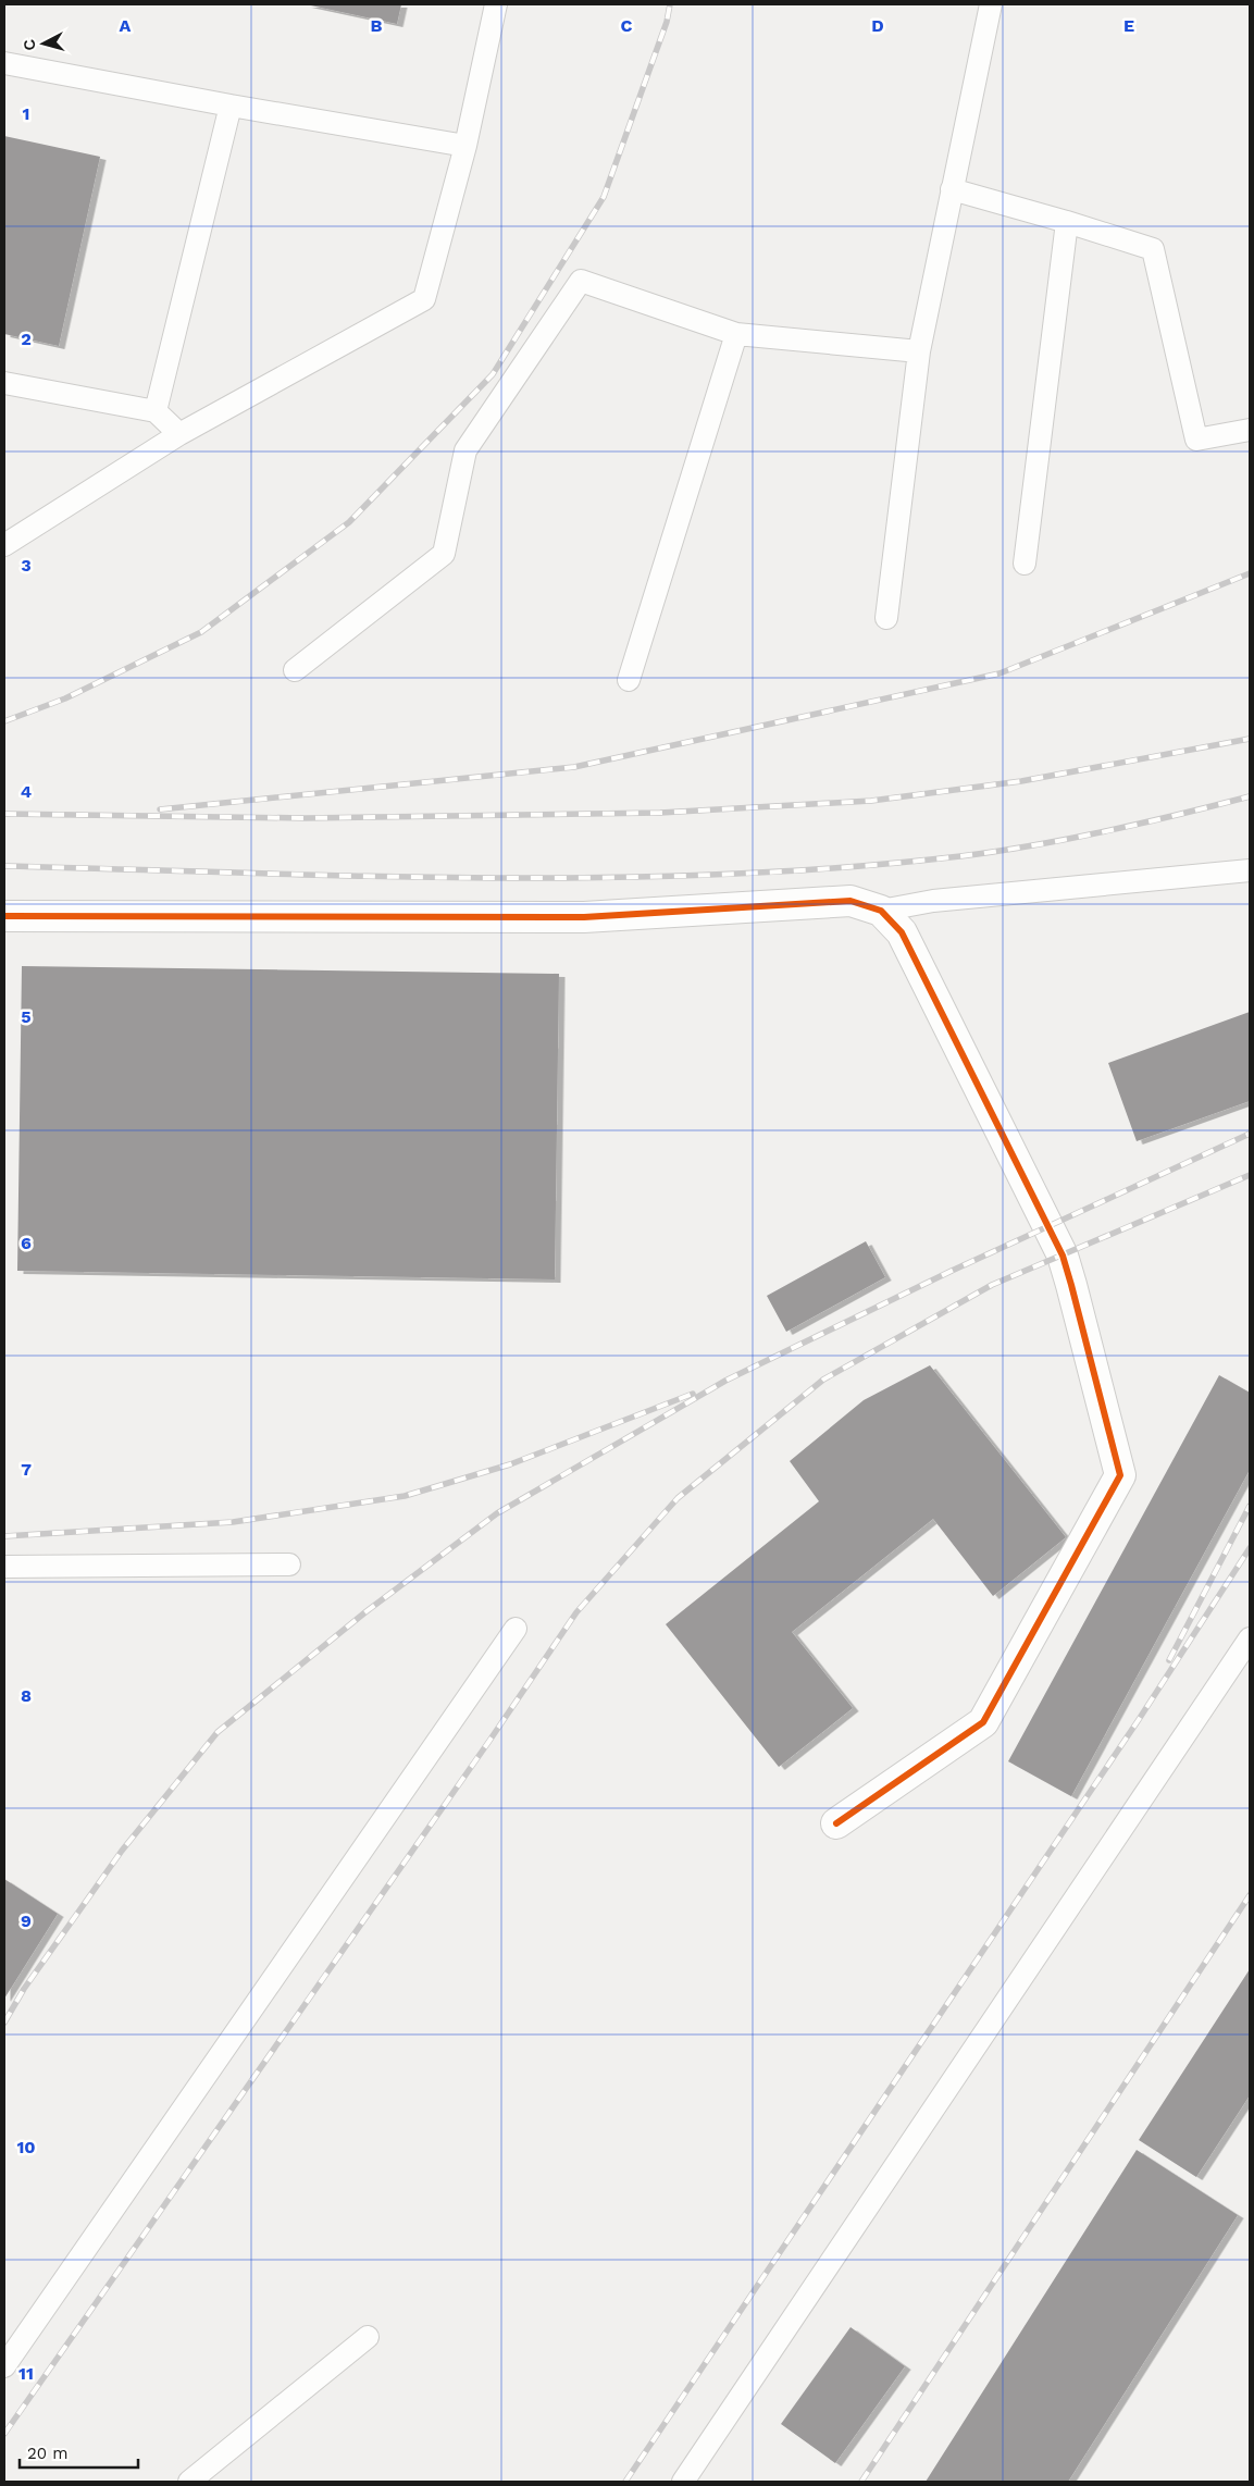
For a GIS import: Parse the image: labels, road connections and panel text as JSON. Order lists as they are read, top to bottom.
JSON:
{
  "scale_bar": "20 m",
  "north": "left",
  "grid": {
    "columns": [
      "A",
      "B",
      "C",
      "D",
      "E"
    ],
    "rows": [
      "1",
      "2",
      "3",
      "4",
      "5",
      "6",
      "7",
      "8",
      "9",
      "10",
      "11"
    ]
  }
}
